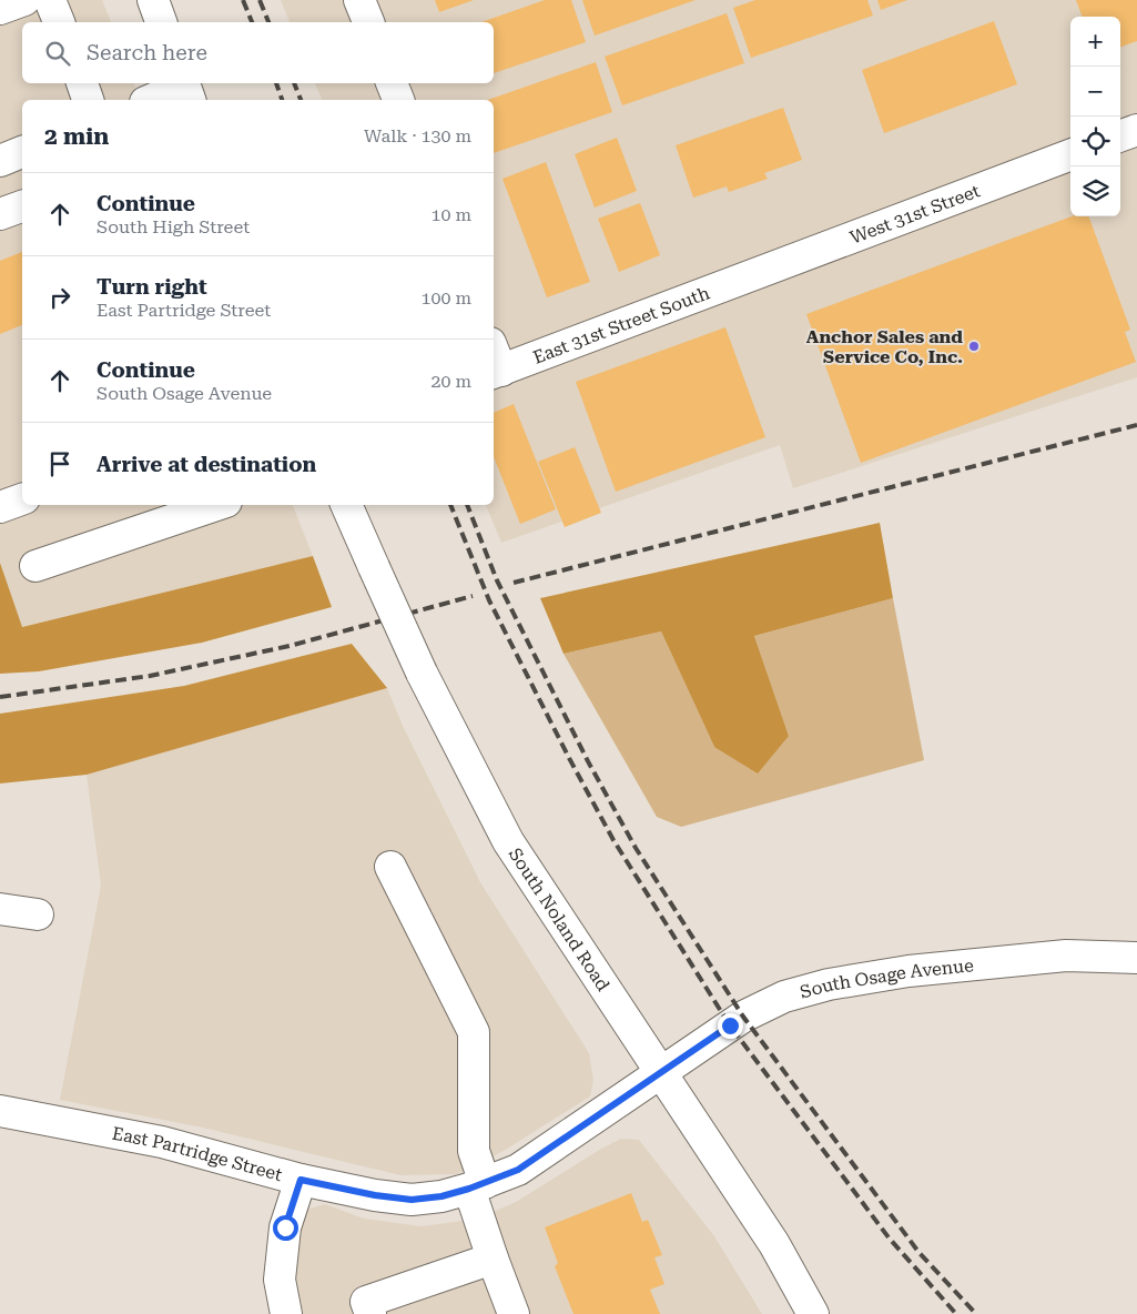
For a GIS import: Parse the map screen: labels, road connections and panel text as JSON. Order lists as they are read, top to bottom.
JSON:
{
  "streets": {
    "street": [
      "West 31st Street",
      "East 31st Street South",
      "South Noland Road",
      "South Osage Avenue",
      "East Partridge Street"
    ]
  },
  "crossings": [
    ["West 31st Street", "East 31st Street South"],
    ["South Noland Road", "South Osage Avenue"],
    ["South Noland Road", "East Partridge Street"],
    ["South Osage Avenue", "East Partridge Street"]
  ],
  "places": ["Anchor Sales and Service Co, Inc."],
  "page": {
    "map_buttons": ["+", "−"],
    "search": "Search here",
    "heading": ["2 min", "Walk · 130 m"],
    "list": [
      ["Continue", "South High Street", "10 m"],
      ["Turn right", "East Partridge Street", "100 m"],
      ["Continue", "South Osage Avenue", "20 m"],
      "Arrive at destination"
    ]
  }
}
